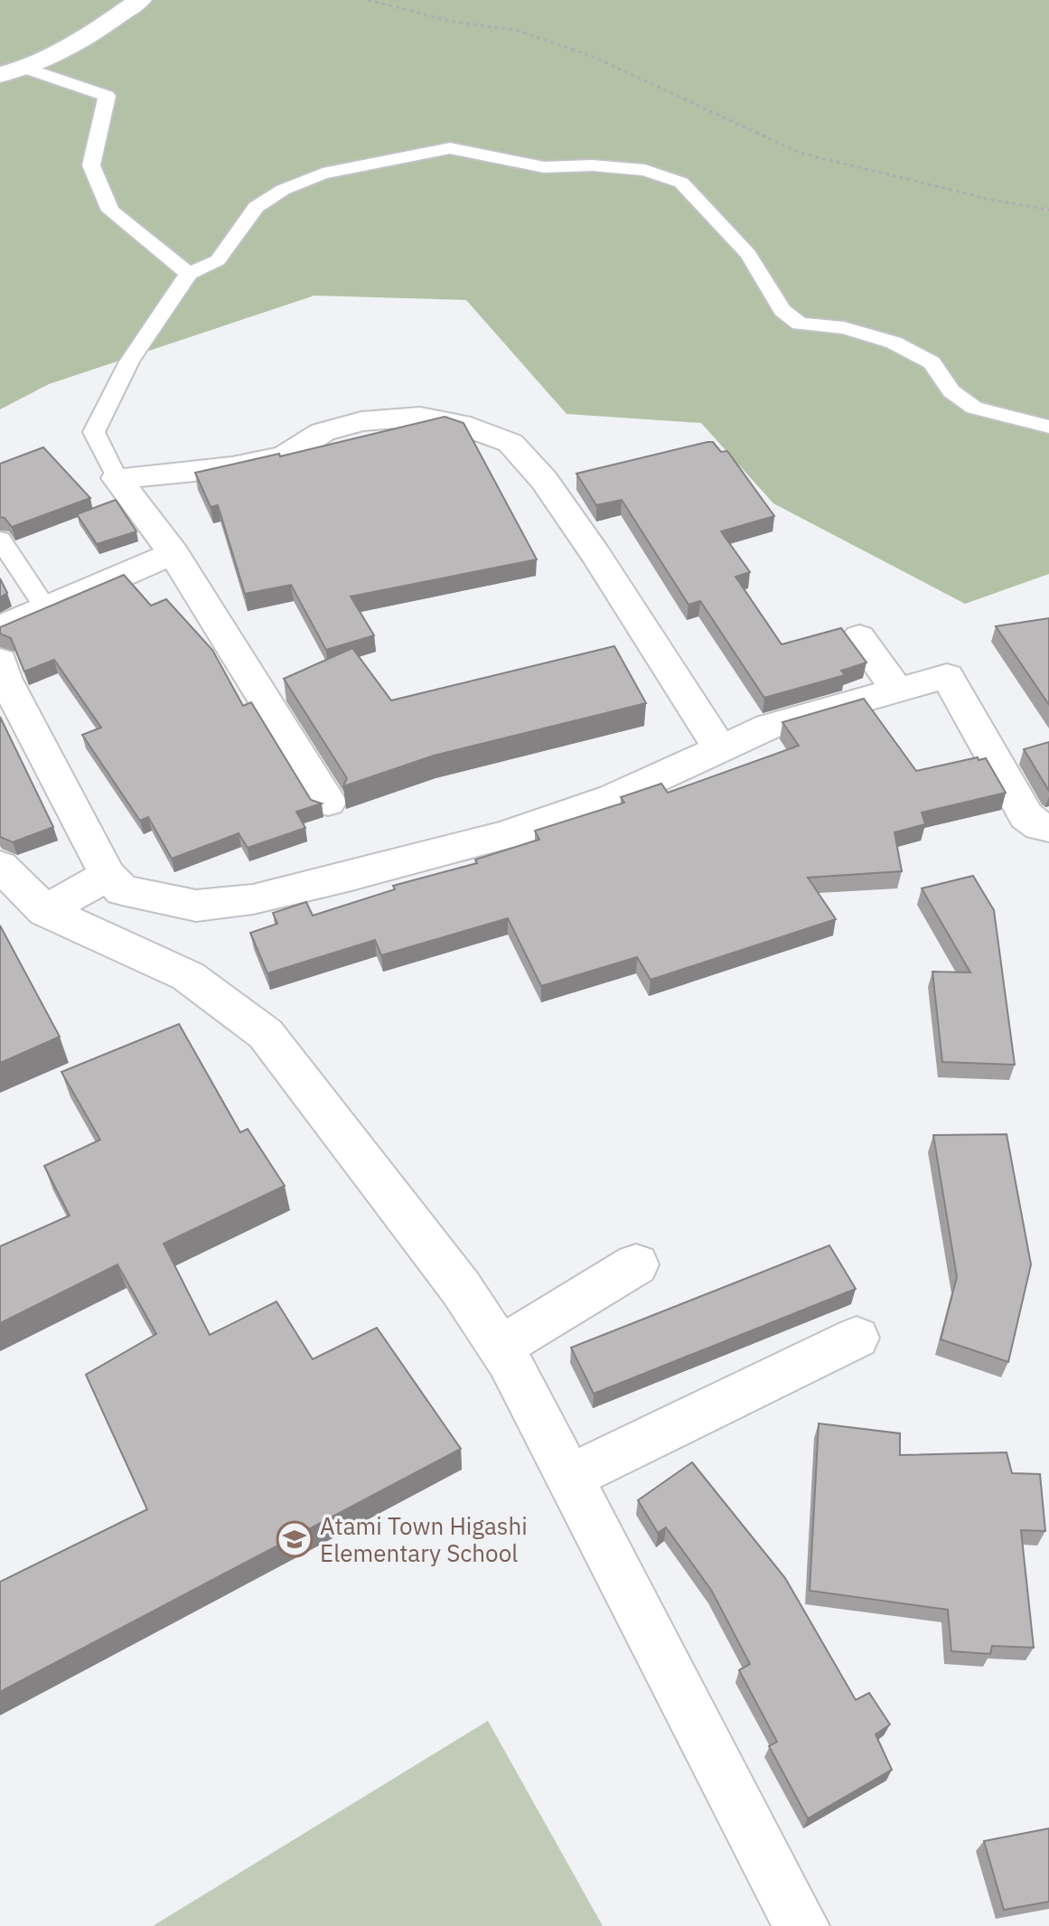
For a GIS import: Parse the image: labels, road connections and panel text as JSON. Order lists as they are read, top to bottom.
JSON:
{
  "places": {
    "school or university": ["Atami Town Higashi Elementary School"]
  }
}
